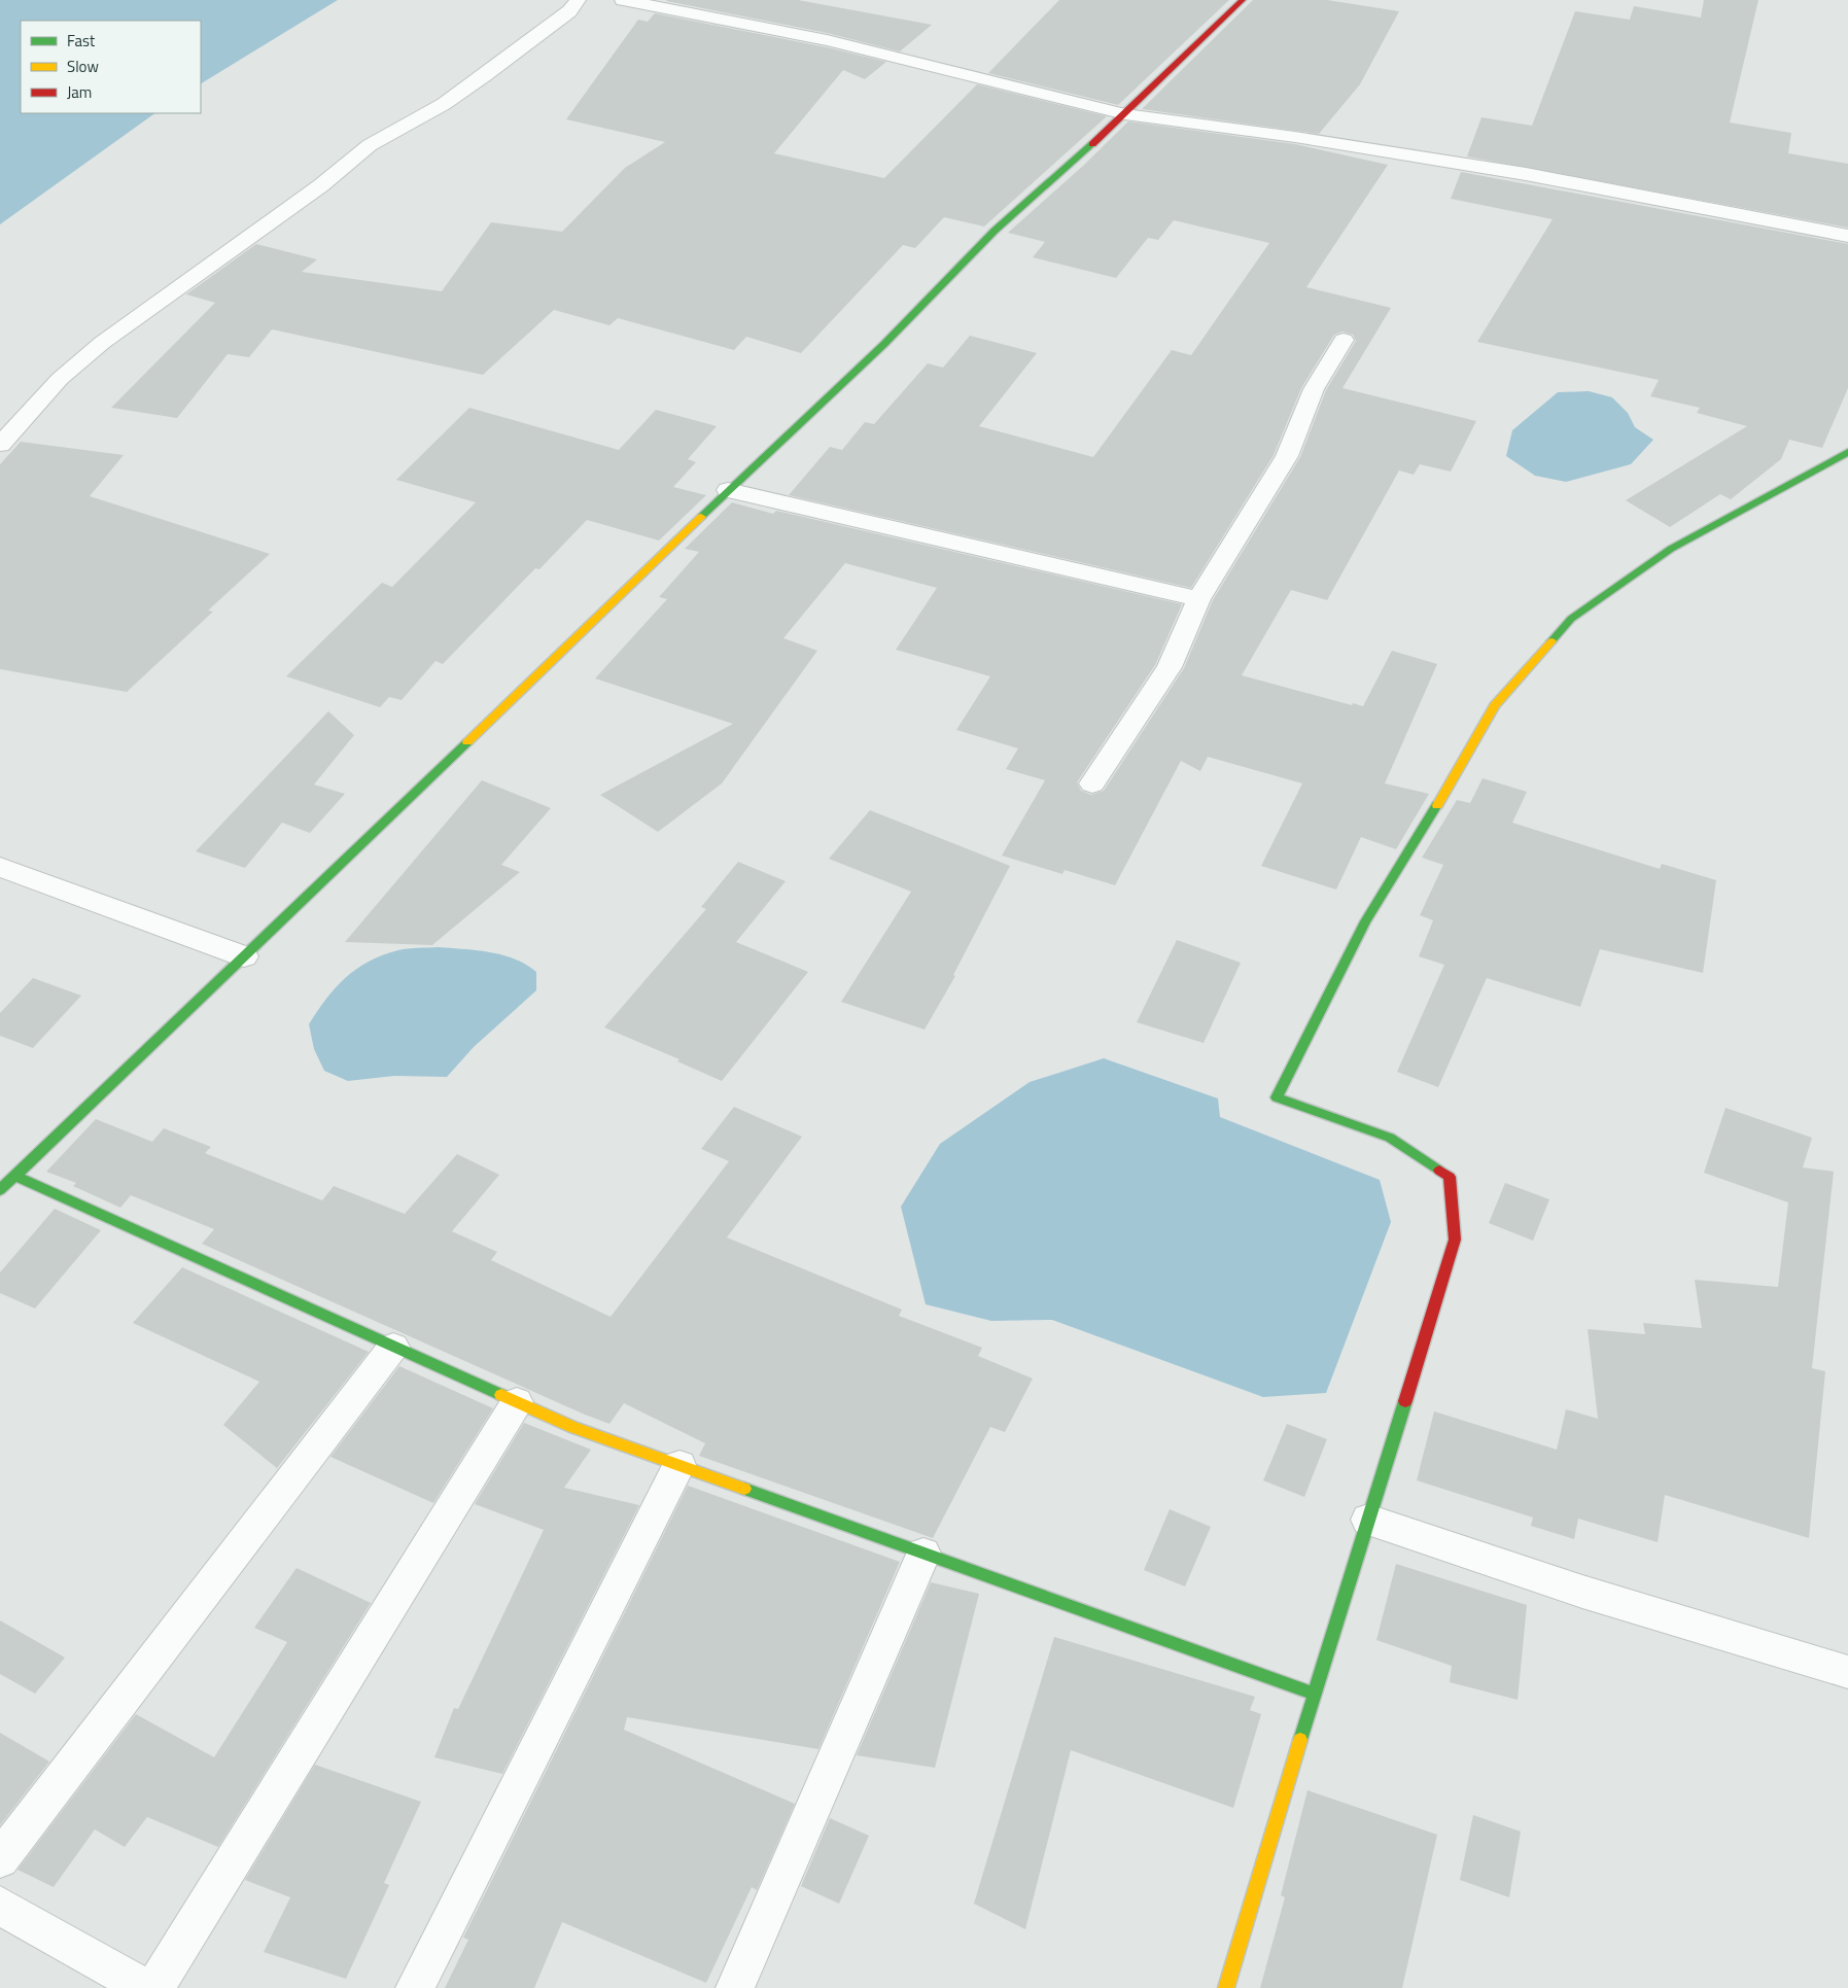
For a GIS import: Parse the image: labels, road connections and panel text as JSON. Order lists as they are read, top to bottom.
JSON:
{
  "legend": ["Fast", "Slow", "Jam"]
}
